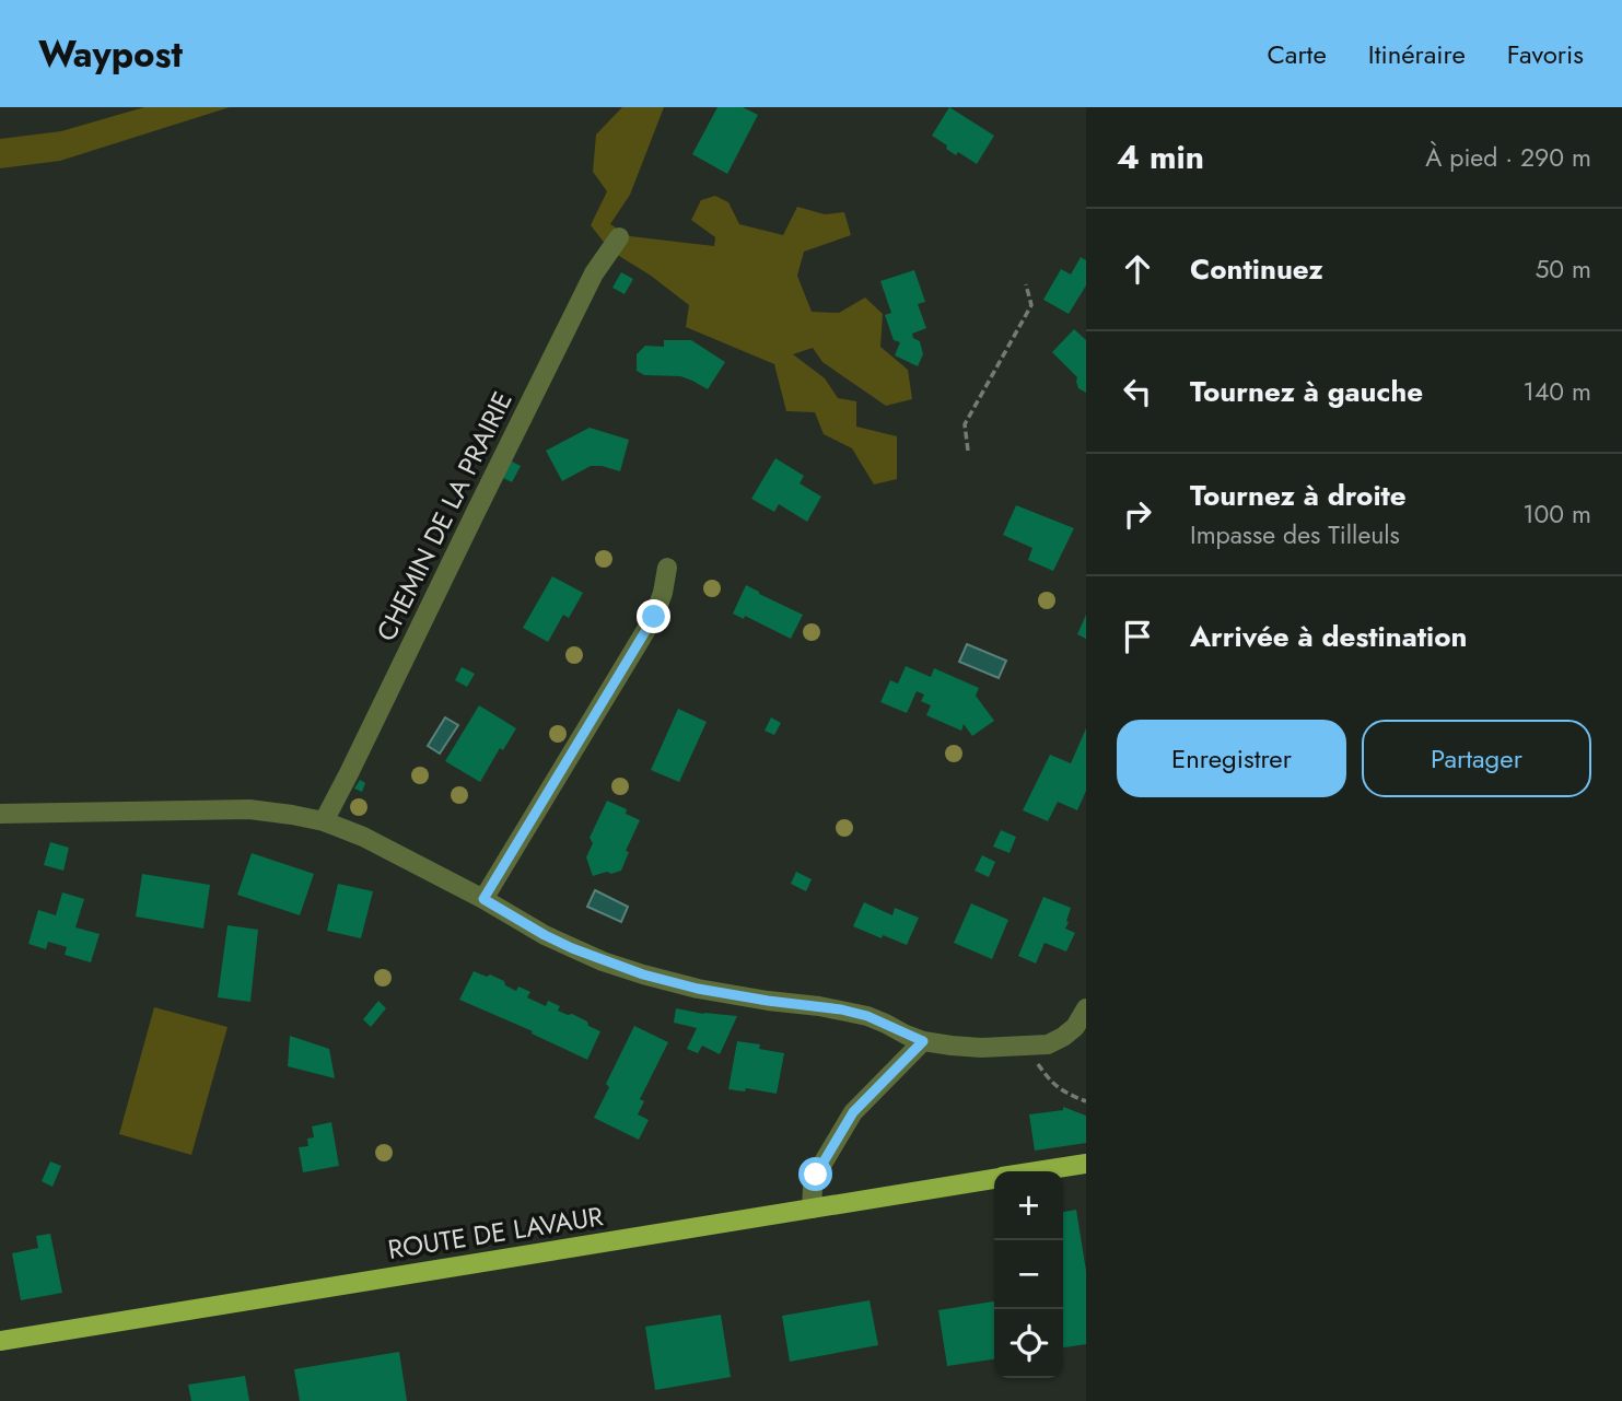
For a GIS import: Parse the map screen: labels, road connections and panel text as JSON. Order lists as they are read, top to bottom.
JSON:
{
  "streets": {
    "main road": ["ROUTE DE LAVAUR"],
    "street": ["CHEMIN DE LA PRAIRIE"]
  },
  "page": {
    "header": "Waypost",
    "nav": ["Carte", "Itinéraire", "Favoris"],
    "heading": ["4 min", "À pied · 290 m"],
    "list": [
      ["Continuez", "50 m"],
      ["Tournez à gauche", "140 m"],
      ["Tournez à droite", "Impasse des Tilleuls", "100 m"],
      "Arrivée à destination"
    ],
    "buttons": ["Enregistrer", "Partager"],
    "map_buttons": ["+", "−"]
  }
}
